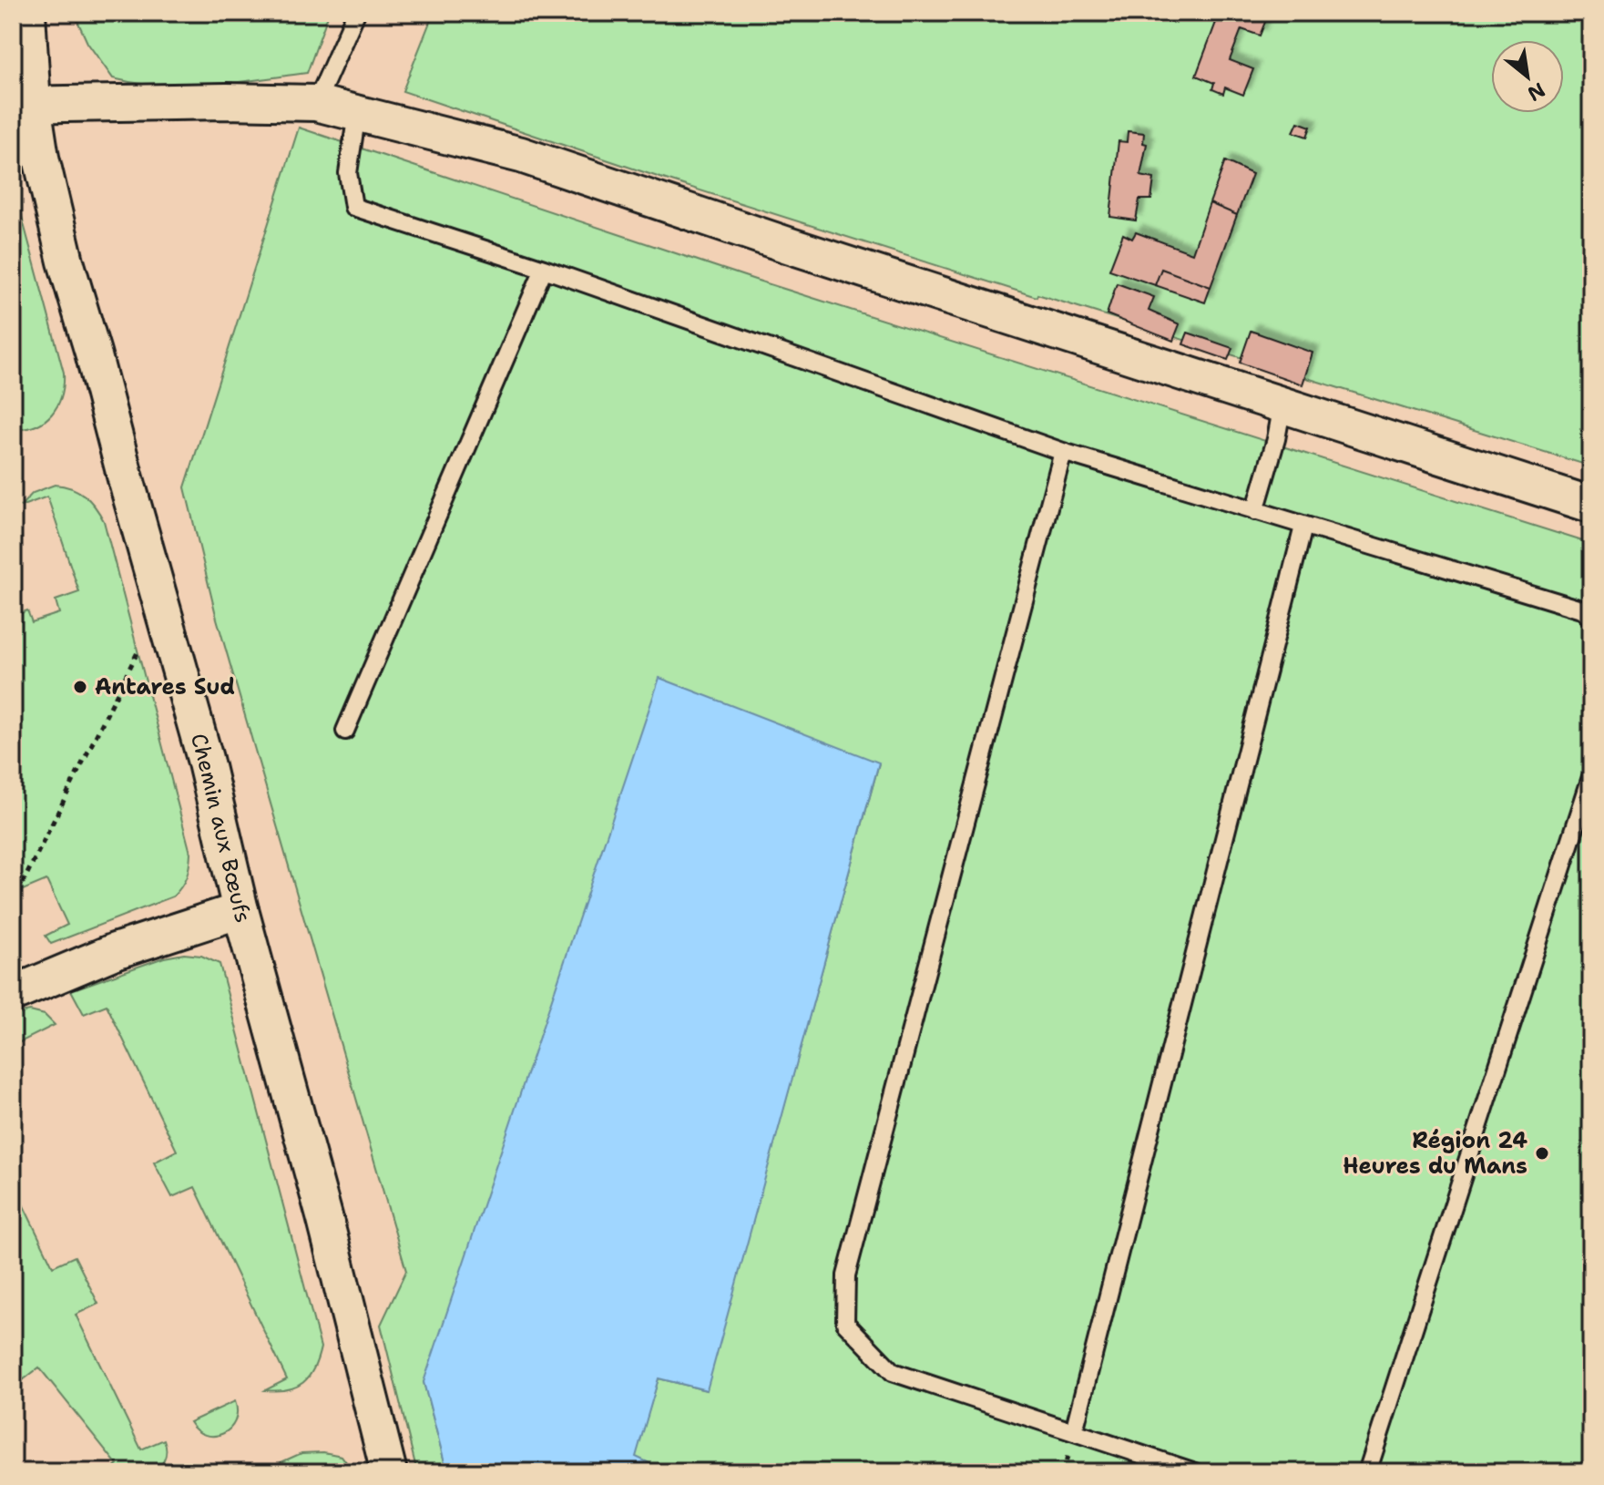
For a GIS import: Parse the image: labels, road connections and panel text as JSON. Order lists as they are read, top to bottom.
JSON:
{
  "streets": {
    "street": ["Chemin aux Bœufs"]
  },
  "places": ["Antares Sud", "Région 24 Heures du Mans"],
  "north": "bottom right"
}
